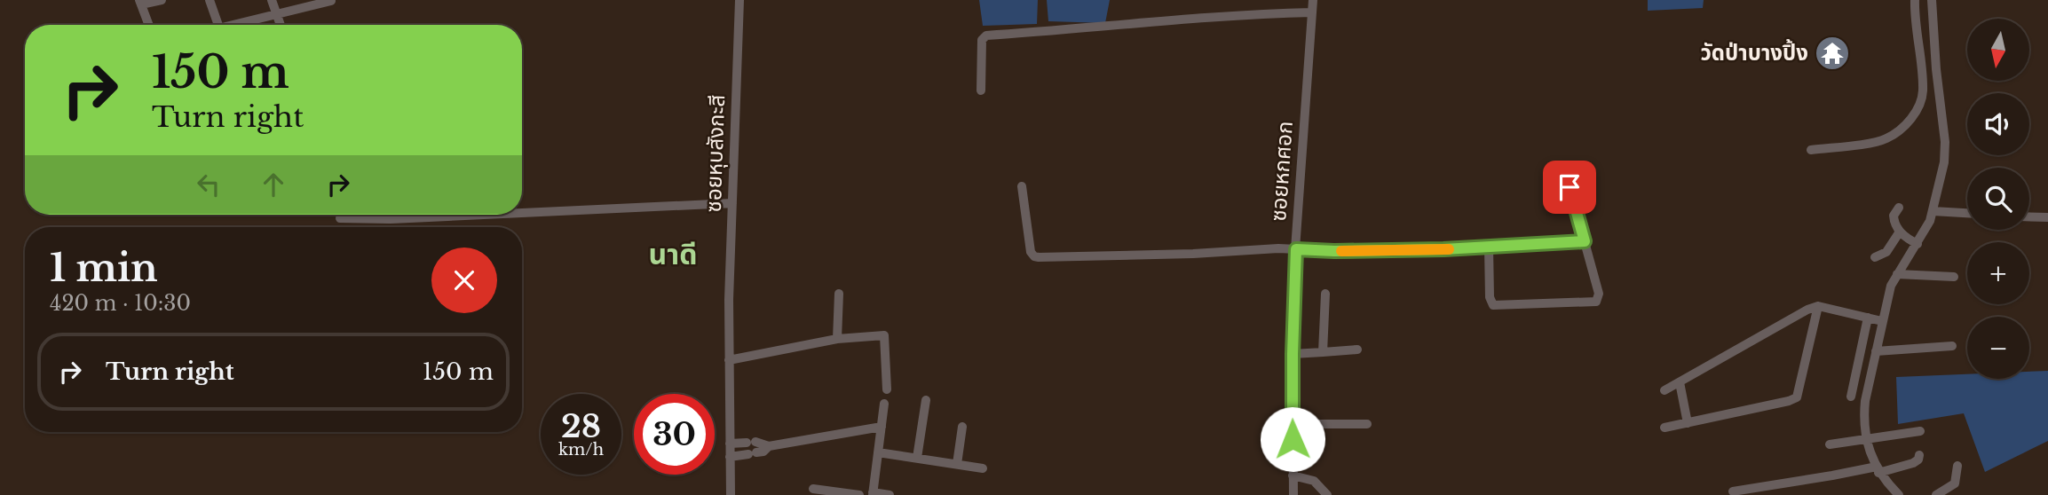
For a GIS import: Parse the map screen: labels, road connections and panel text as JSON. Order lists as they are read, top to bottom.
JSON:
{
  "streets": {
    "street": ["ซอยหุบสังกะสี", "ซอยหกศอก"]
  },
  "districts": ["นาดี"],
  "places": {
    "temple": ["วัดป่าบางปิ้ง"]
  },
  "north": "bottom",
  "page": {
    "map_buttons": ["+", "−"],
    "turn": ["150 m", "Turn right"],
    "heading": ["1 min", "420 m · 10:30"],
    "list": [
      {
        "name": "Turn right",
        "value": "150 m"
      }
    ],
    "speed": "28 km/h",
    "limit": "30"
  }
}
